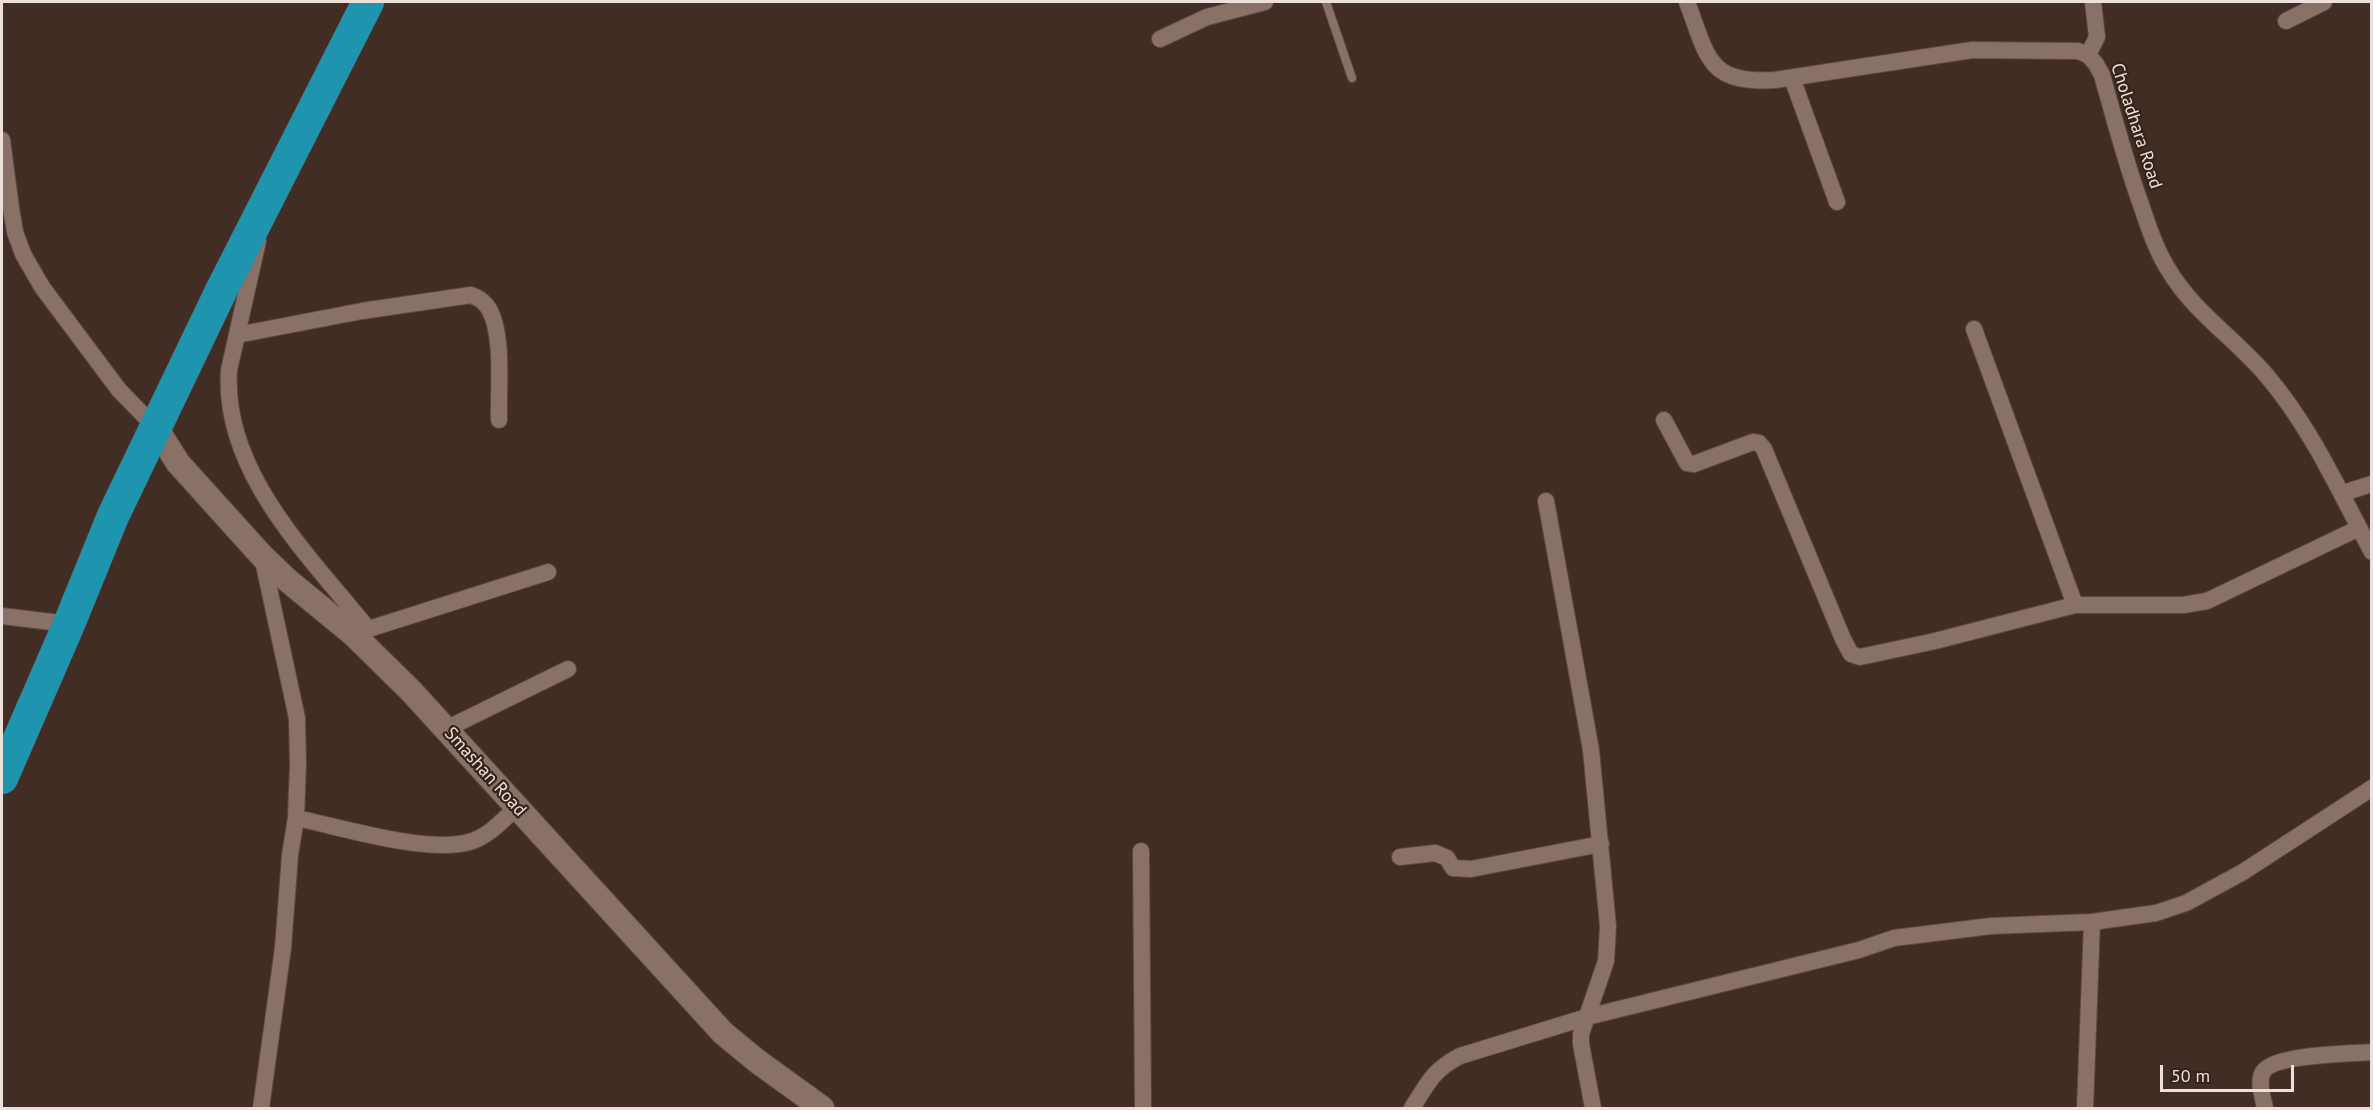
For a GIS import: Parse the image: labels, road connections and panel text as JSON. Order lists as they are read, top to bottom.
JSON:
{
  "streets": {
    "street": ["Choladhara Road", "Smashan Road"]
  },
  "scale_bar": "50 m"
}
